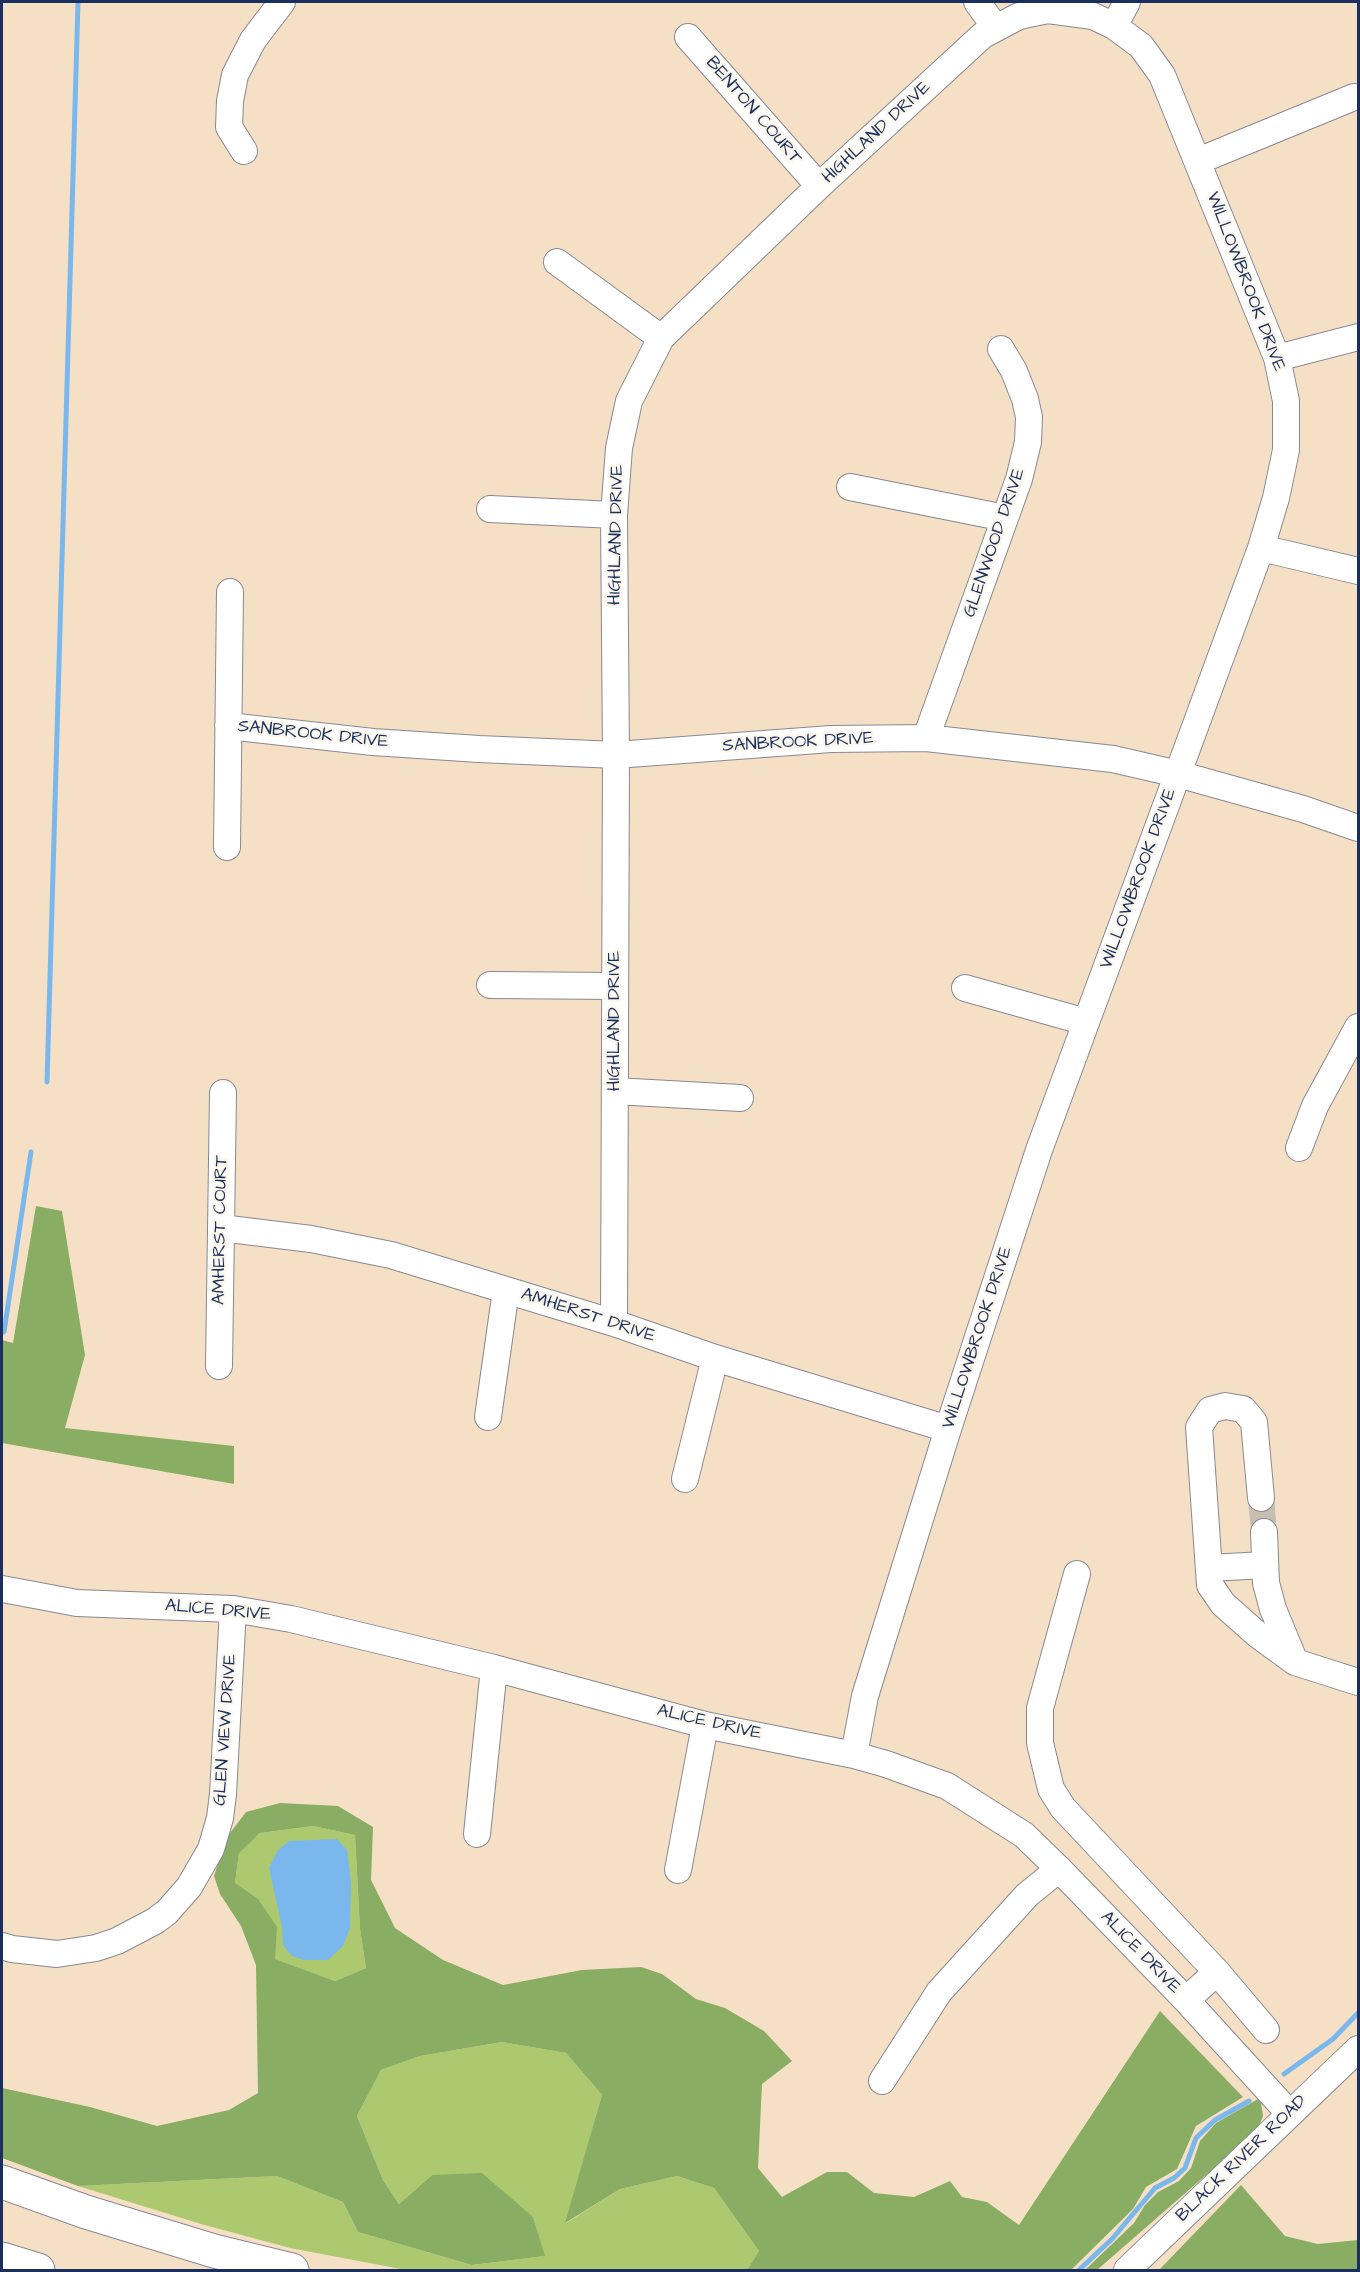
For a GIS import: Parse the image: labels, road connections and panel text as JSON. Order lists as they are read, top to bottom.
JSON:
{
  "streets": {
    "street": [
      "BENTON COURT",
      "HIGHLAND DRIVE",
      "WILLOWBROOK DRIVE",
      "GLENWOOD DRIVE",
      "SANBROOK DRIVE",
      "AMHERST COURT",
      "AMHERST DRIVE",
      "ALICE DRIVE",
      "GLEN VIEW DRIVE",
      "BLACK RIVER ROAD"
    ]
  },
  "crossings": [
    ["BENTON COURT", "HIGHLAND DRIVE"],
    ["HIGHLAND DRIVE", "WILLOWBROOK DRIVE"],
    ["HIGHLAND DRIVE", "SANBROOK DRIVE"],
    ["HIGHLAND DRIVE", "AMHERST DRIVE"],
    ["WILLOWBROOK DRIVE", "SANBROOK DRIVE"],
    ["WILLOWBROOK DRIVE", "AMHERST DRIVE"],
    ["WILLOWBROOK DRIVE", "ALICE DRIVE"],
    ["GLENWOOD DRIVE", "SANBROOK DRIVE"],
    ["AMHERST COURT", "AMHERST DRIVE"],
    ["ALICE DRIVE", "GLEN VIEW DRIVE"],
    ["ALICE DRIVE", "BLACK RIVER ROAD"]
  ]
}
